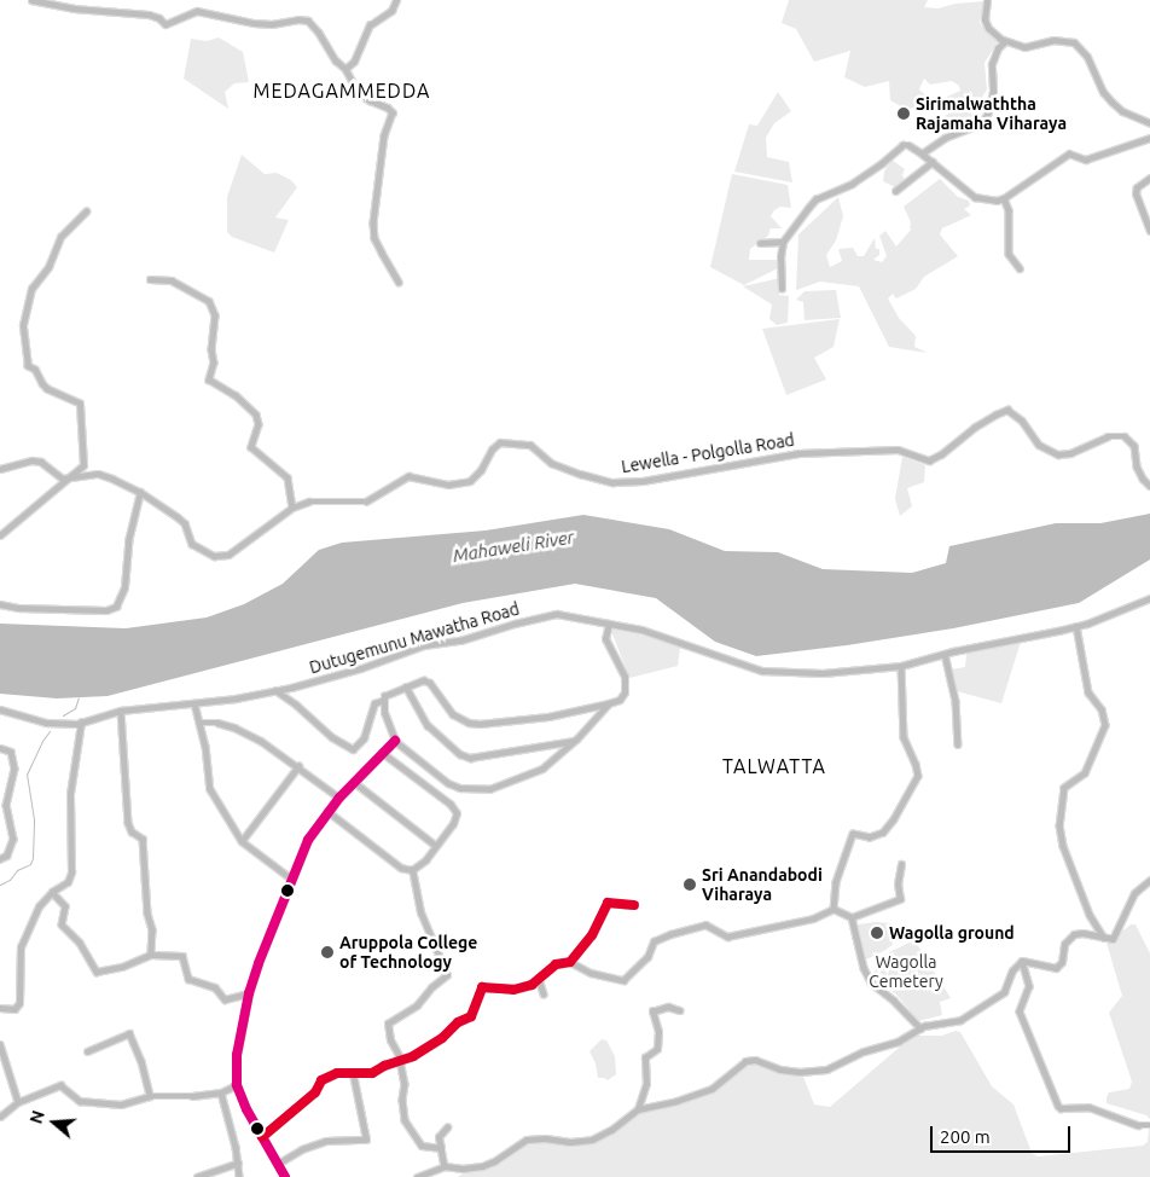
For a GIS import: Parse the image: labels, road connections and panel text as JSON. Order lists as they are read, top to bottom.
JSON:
{
  "streets": {
    "street": ["Lewella - Polgolla Road", "Dutugemunu Mawatha Road"]
  },
  "districts": ["MEDAGAMMEDDA", "TALWATTA"],
  "water": ["Mahaweli River"],
  "parks": ["Wagolla Cemetery"],
  "places": [
    "Sirimalwaththa Rajamaha Viharaya",
    "Sri Anandabodi Viharaya",
    "Wagolla ground",
    "Aruppola College of Technology"
  ],
  "scale_bar": "200 m",
  "north": "left"
}
